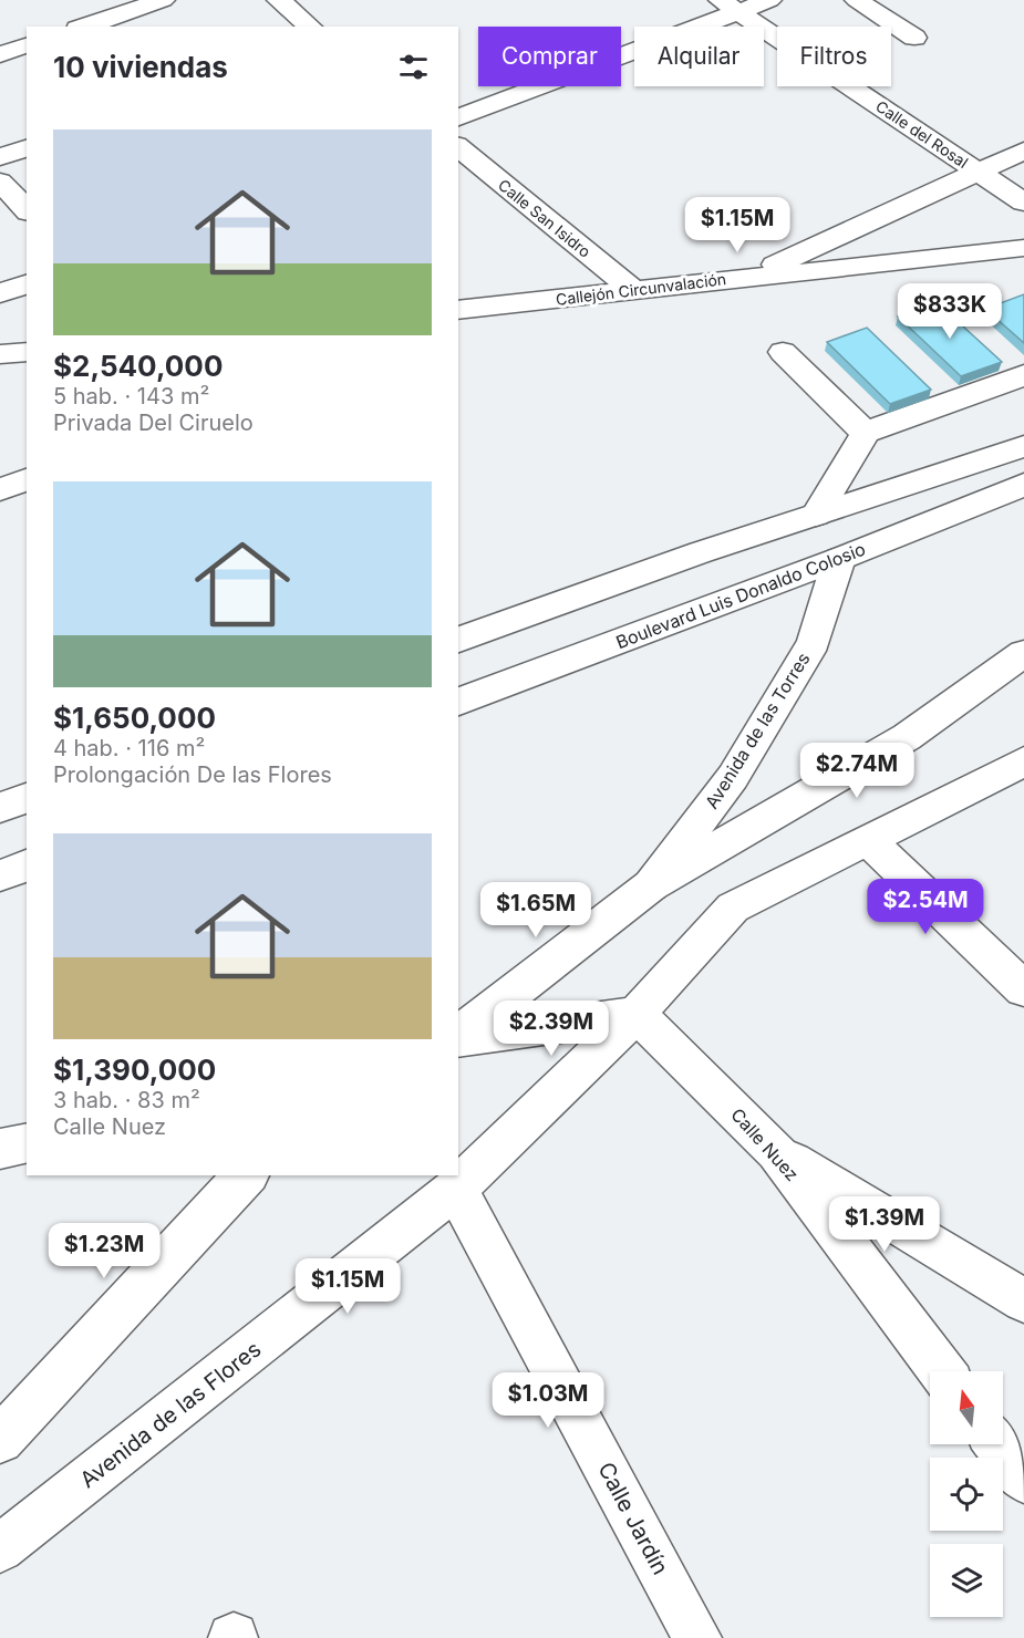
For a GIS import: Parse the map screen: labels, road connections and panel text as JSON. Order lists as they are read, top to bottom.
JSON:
{
  "streets": {
    "main road": [
      "Calle del Rosal",
      "Calle San Isidro",
      "Callejón Circunvalación",
      "Boulevard Luis Donaldo Colosio",
      "Avenida de las Torres",
      "Calle Nuez",
      "Avenida de las Flores",
      "Calle Jardín"
    ]
  },
  "crossings": [
    ["Calle San Isidro", "Callejón Circunvalación"],
    ["Boulevard Luis Donaldo Colosio", "Avenida de las Torres"],
    ["Calle Nuez", "Avenida de las Flores"],
    ["Avenida de las Flores", "Calle Jardín"]
  ],
  "north": "top",
  "page": {
    "chip": ["Comprar", "Alquilar", "Filtros"],
    "heading": "10 viviendas",
    "list": [
      {
        "name": "$2,540,000",
        "note": "5 hab. · 143 m² · Privada Del Ciruelo"
      },
      {
        "name": "$1,650,000",
        "note": "4 hab. · 116 m² · Prolongación De las Flores"
      },
      {
        "name": "$1,390,000",
        "note": "3 hab. · 83 m² · Calle Nuez"
      }
    ],
    "price": [
      "$1.15M",
      "$833K",
      "$2.74M",
      "$2.54M",
      "$1.65M",
      "$2.39M",
      "$1.39M",
      "$1.23M",
      "$1.15M",
      "$1.03M"
    ]
  }
}
